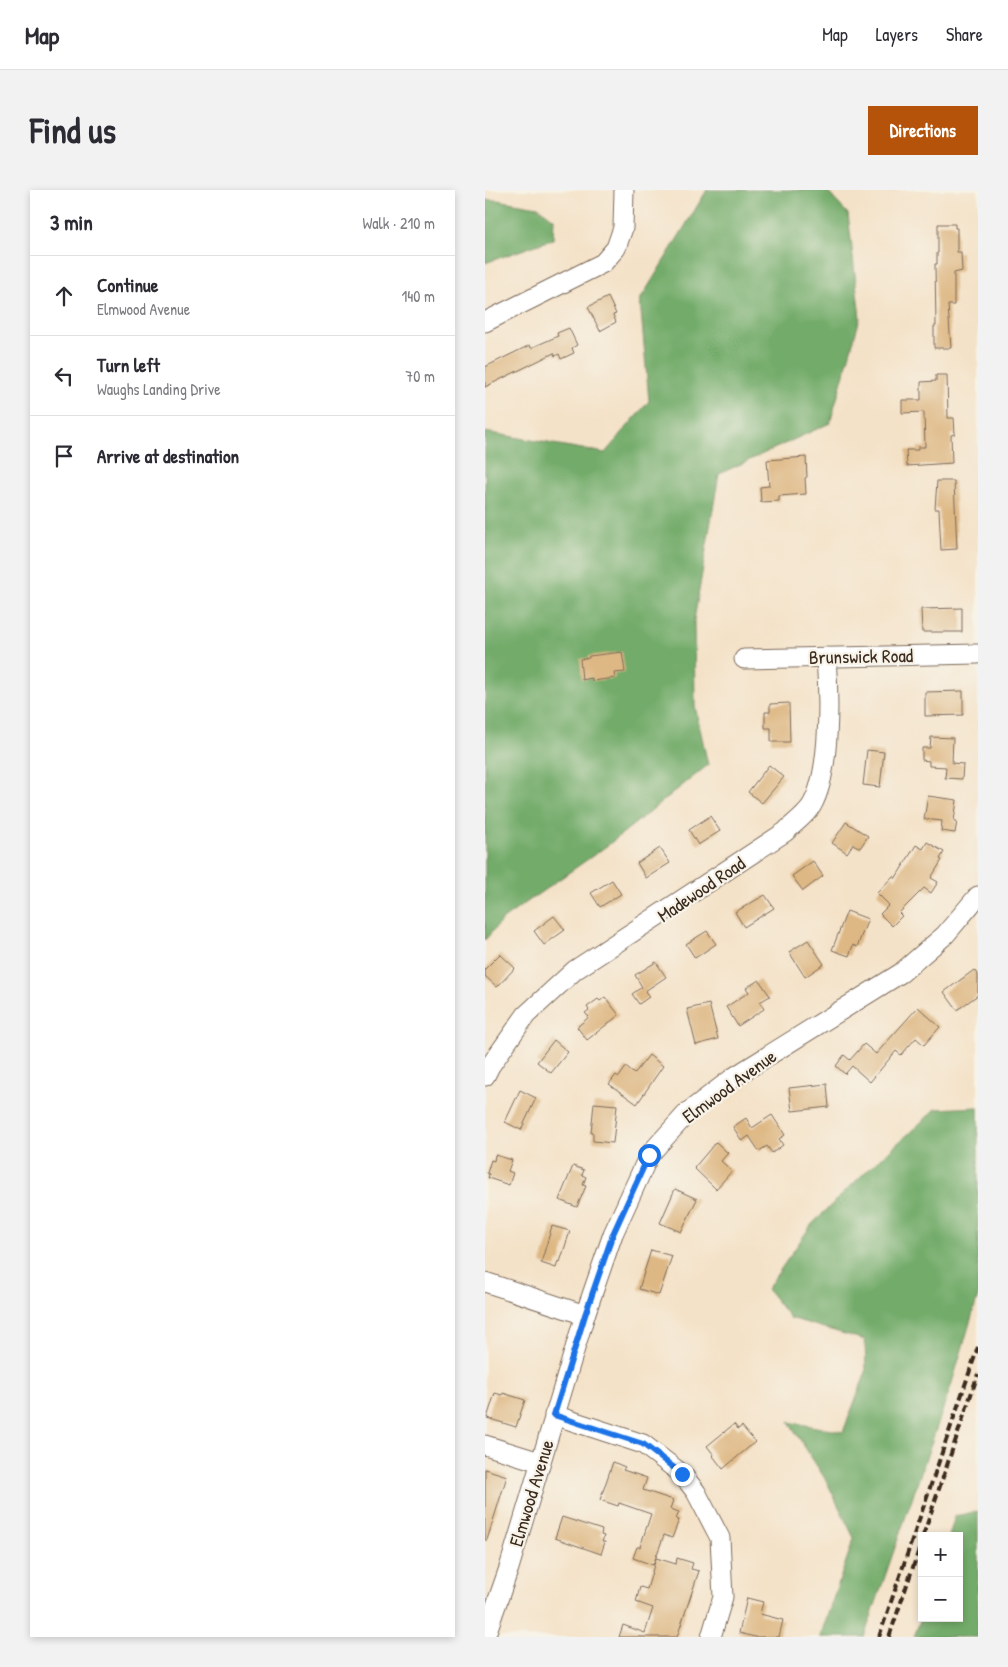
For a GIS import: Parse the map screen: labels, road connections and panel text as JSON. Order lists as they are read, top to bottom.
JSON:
{
  "streets": {
    "street": ["Brunswick Road", "Madewood Road", "Elmwood Avenue"]
  },
  "crossings": [
    ["Brunswick Road", "Madewood Road"]
  ],
  "page": {
    "header": "Map",
    "nav": ["Map", "Layers", "Share"],
    "buttons": "Directions",
    "title": "Find us",
    "heading": ["3 min", "Walk · 210 m"],
    "list": [
      ["Continue", "Elmwood Avenue", "140 m"],
      ["Turn left", "Waughs Landing Drive", "70 m"],
      "Arrive at destination"
    ],
    "map_buttons": ["+", "−"]
  }
}
